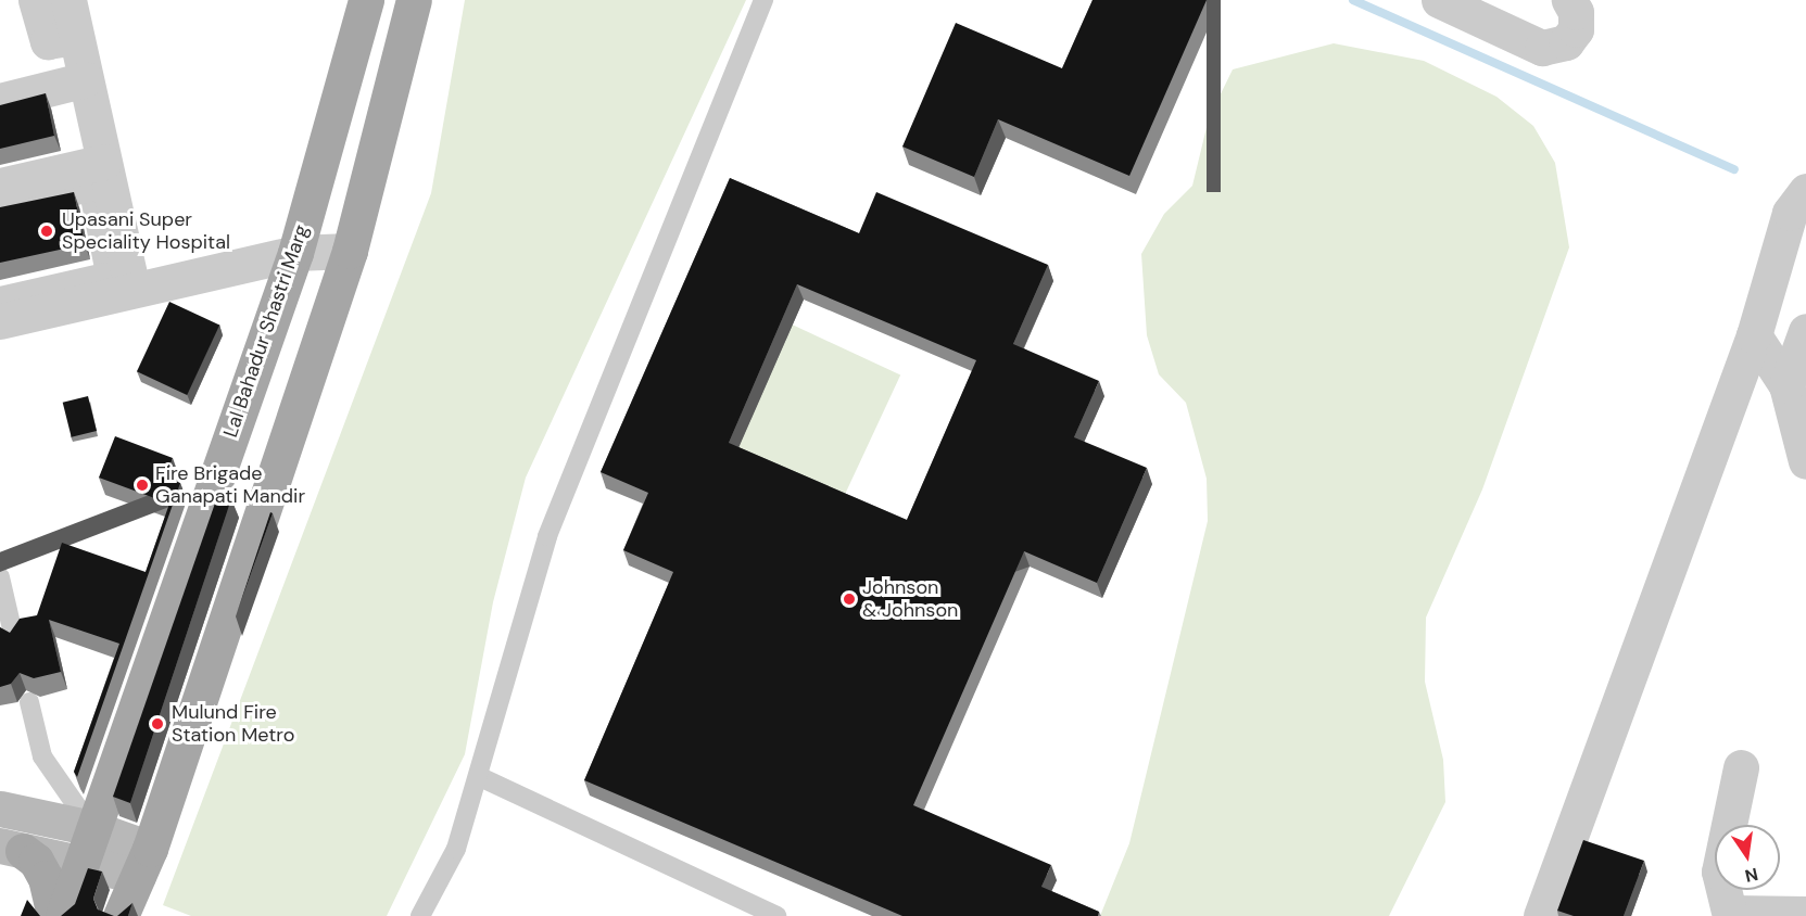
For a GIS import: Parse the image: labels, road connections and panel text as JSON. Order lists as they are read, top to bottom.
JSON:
{
  "streets": {
    "main road": ["Lal Bahadur Shastri Marg"]
  },
  "places": [
    "Upasani Super Speciality Hospital",
    "Fire Brigade Ganapati Mandir",
    "Johnson & Johnson",
    "Mulund Fire Station Metro"
  ],
  "north": "bottom"
}
